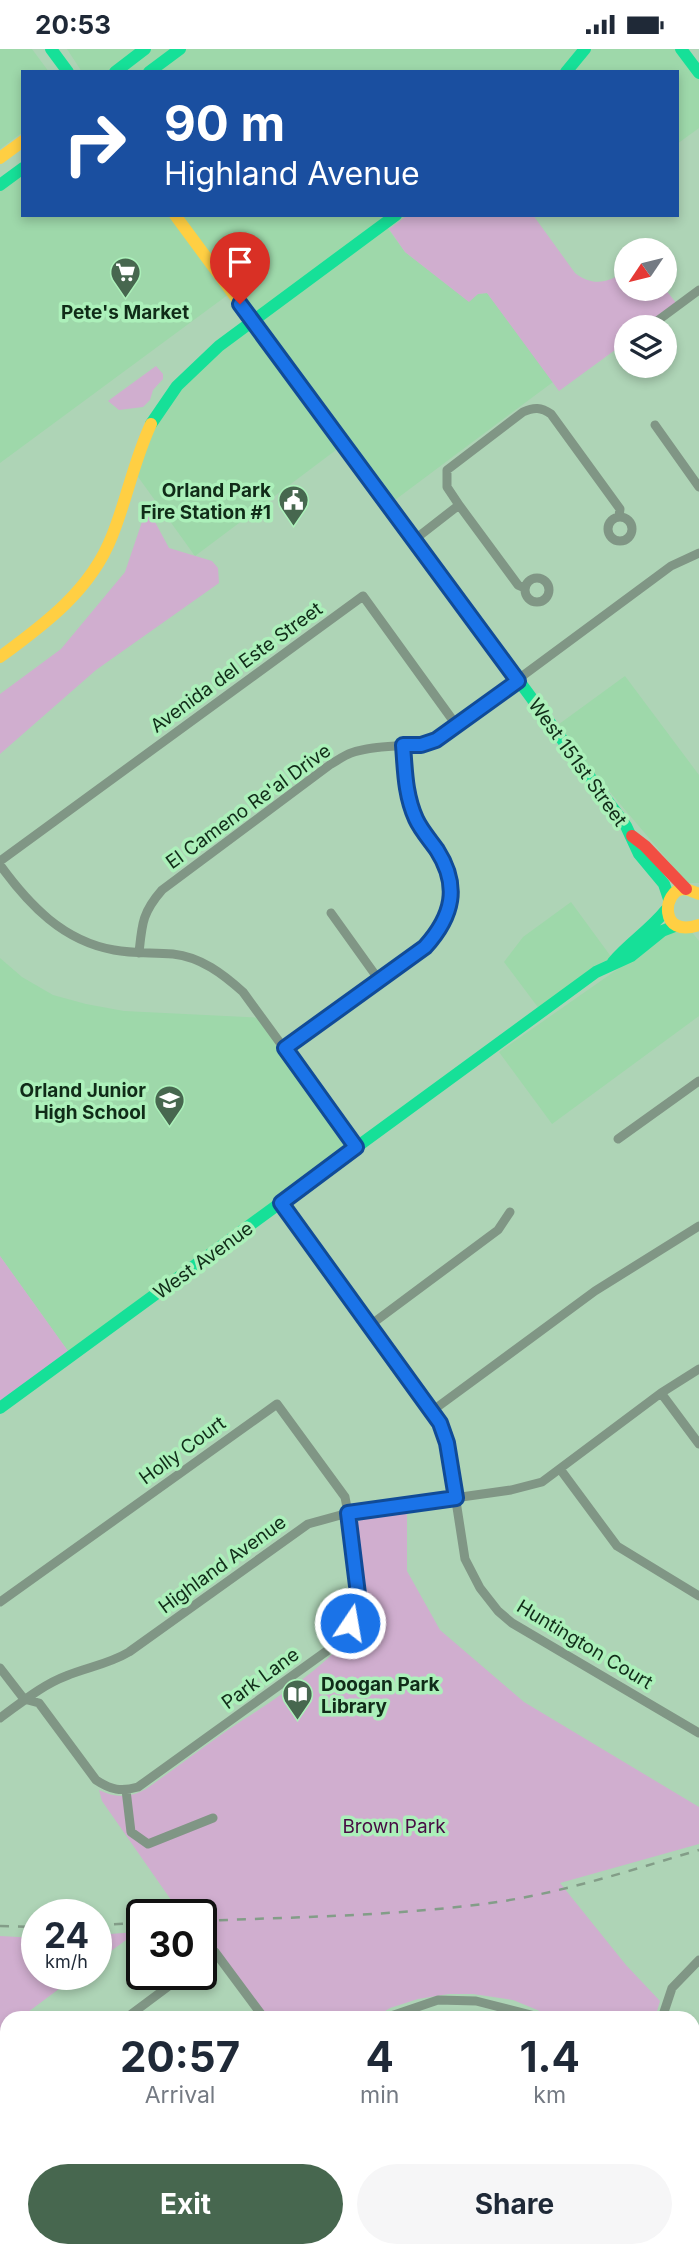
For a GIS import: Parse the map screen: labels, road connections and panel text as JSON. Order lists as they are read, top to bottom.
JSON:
{
  "streets": {
    "main road": ["West 151st Street", "West Avenue"],
    "street": [
      "Avenida del Este Street",
      "El Cameno Re'al Drive",
      "Holly Court",
      "Highland Avenue",
      "Huntington Court",
      "Park Lane"
    ]
  },
  "crossings": [
    ["Avenida del Este Street", "El Cameno Re'al Drive"],
    ["West 151st Street", "El Cameno Re'al Drive"],
    ["West 151st Street", "West Avenue"],
    ["West Avenue", "Huntington Court"],
    ["Holly Court", "Highland Avenue"],
    ["Holly Court", "Park Lane"],
    ["Highland Avenue", "Huntington Court"],
    ["Highland Avenue", "Park Lane"]
  ],
  "parks": ["Brown Park"],
  "places": {
    "supermarket": ["Pete's Market"],
    "public building": ["Orland Park Fire Station #1"],
    "school or university": ["Orland Junior High School"],
    "library": ["Doogan Park Library"]
  },
  "north": "bottom left",
  "page": {
    "status": "20:53",
    "turn": ["90 m", "Highland Avenue"],
    "speed": "24 km/h",
    "limit": "30",
    "eta": [
      "20:57",
      "Arrival",
      "4",
      "min",
      "1.4",
      "km"
    ],
    "buttons": ["Exit", "Share"]
  }
}
